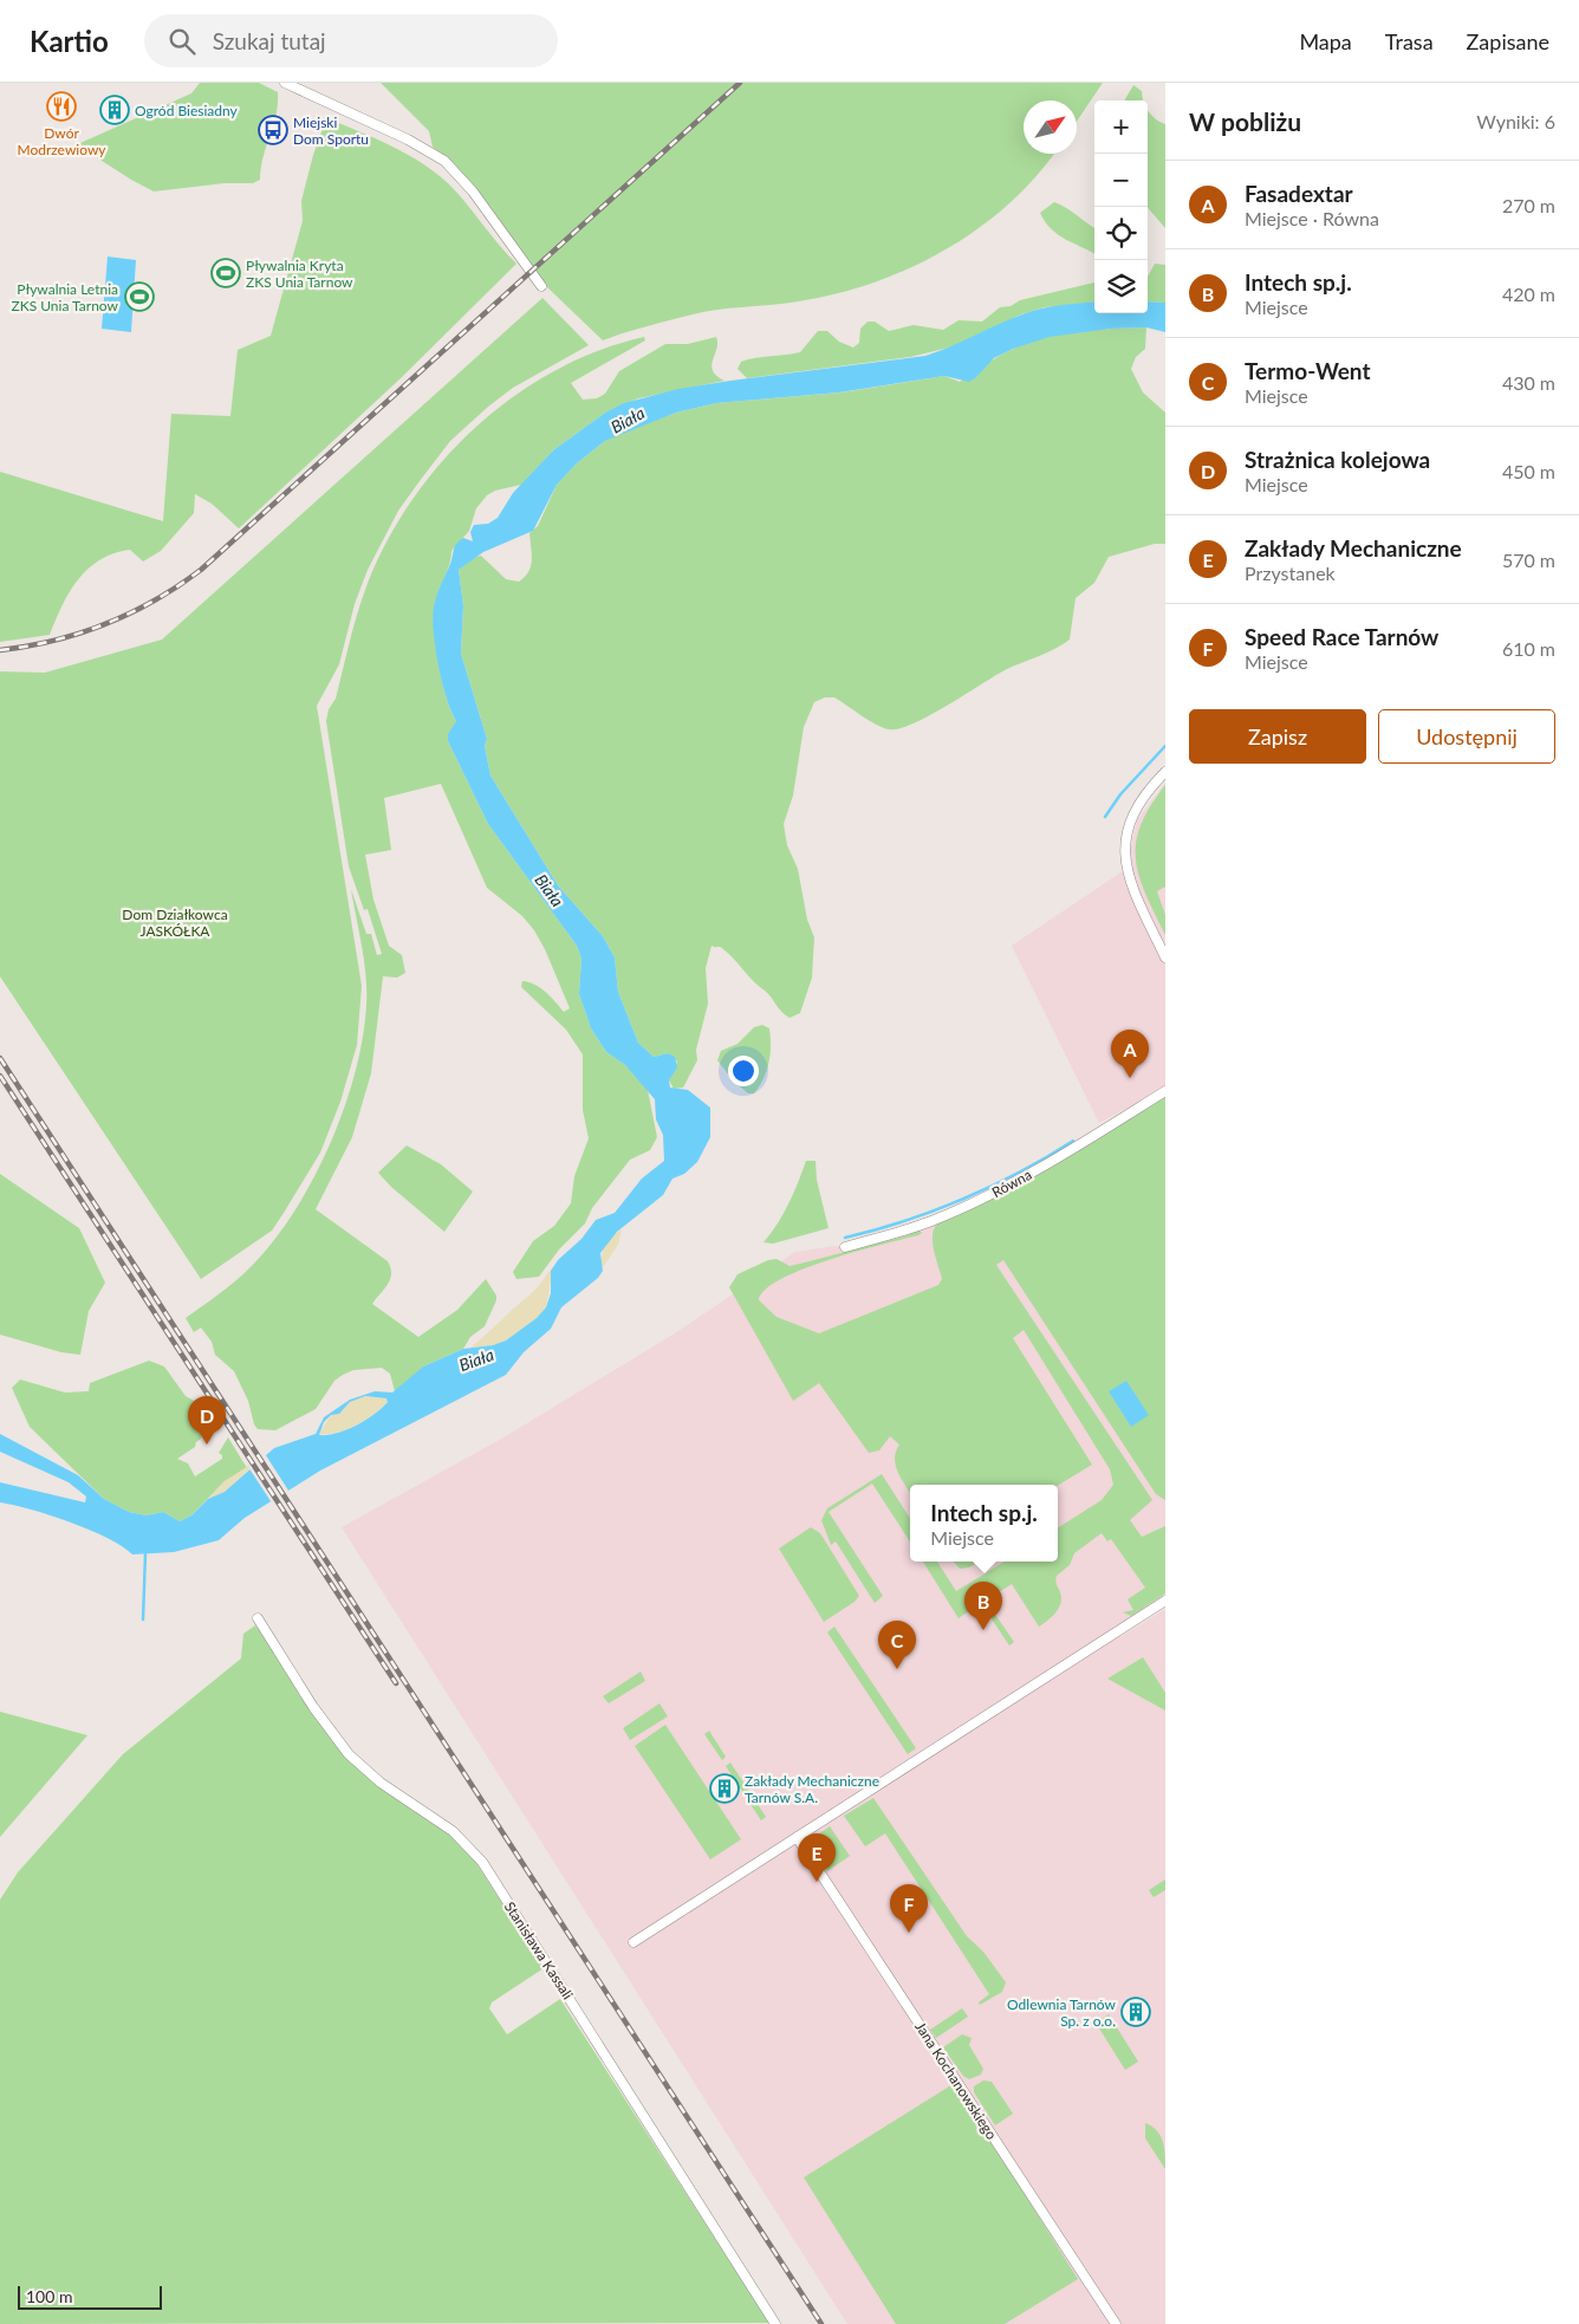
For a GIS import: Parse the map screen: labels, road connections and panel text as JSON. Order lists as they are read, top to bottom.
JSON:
{
  "streets": {
    "street": ["Równa", "Stanisława Kassali", "Jana Kochanowskiego"]
  },
  "water": ["Biała"],
  "parks": ["Dom Działkowca JASKÓŁKA"],
  "places": {
    "restaurant": ["Dwór Modrzewiowy"],
    "building": ["Ogród Biesiadny", "Zakłady Mechaniczne Tarnów S.A.", "Odlewnia Tarnów Sp. z o.o."],
    "bus stop": ["Miejski Dom Sportu"],
    "sports": ["Pływalnia Kryta ZKS Unia Tarnow", "Pływalnia Letnia ZKS Unia Tarnow"]
  },
  "scale_bar": "100 m",
  "north": "top right",
  "page": {
    "header": "Kartio",
    "search": "Szukaj tutaj",
    "nav": ["Mapa", "Trasa", "Zapisane"],
    "heading": ["W pobliżu", "Wyniki: 6"],
    "map_buttons": ["+", "−"],
    "list": [
      {
        "mark": "A",
        "name": "Fasadextar",
        "note": "Miejsce · Równa",
        "value": "270 m"
      },
      {
        "mark": "B",
        "name": "Intech sp.j.",
        "note": "Miejsce",
        "value": "420 m"
      },
      {
        "mark": "C",
        "name": "Termo-Went",
        "note": "Miejsce",
        "value": "430 m"
      },
      {
        "mark": "D",
        "name": "Strażnica kolejowa",
        "note": "Miejsce",
        "value": "450 m"
      },
      {
        "mark": "E",
        "name": "Zakłady Mechaniczne",
        "note": "Przystanek",
        "value": "570 m"
      },
      {
        "mark": "F",
        "name": "Speed Race Tarnów",
        "note": "Miejsce",
        "value": "610 m"
      }
    ],
    "buttons": ["Zapisz", "Udostępnij"],
    "pins": [
      "A",
      "D",
      "B",
      "C",
      "E",
      "F"
    ],
    "popup": ["Intech sp.j.", "Miejsce"],
    "scale": "100 m"
  }
}
